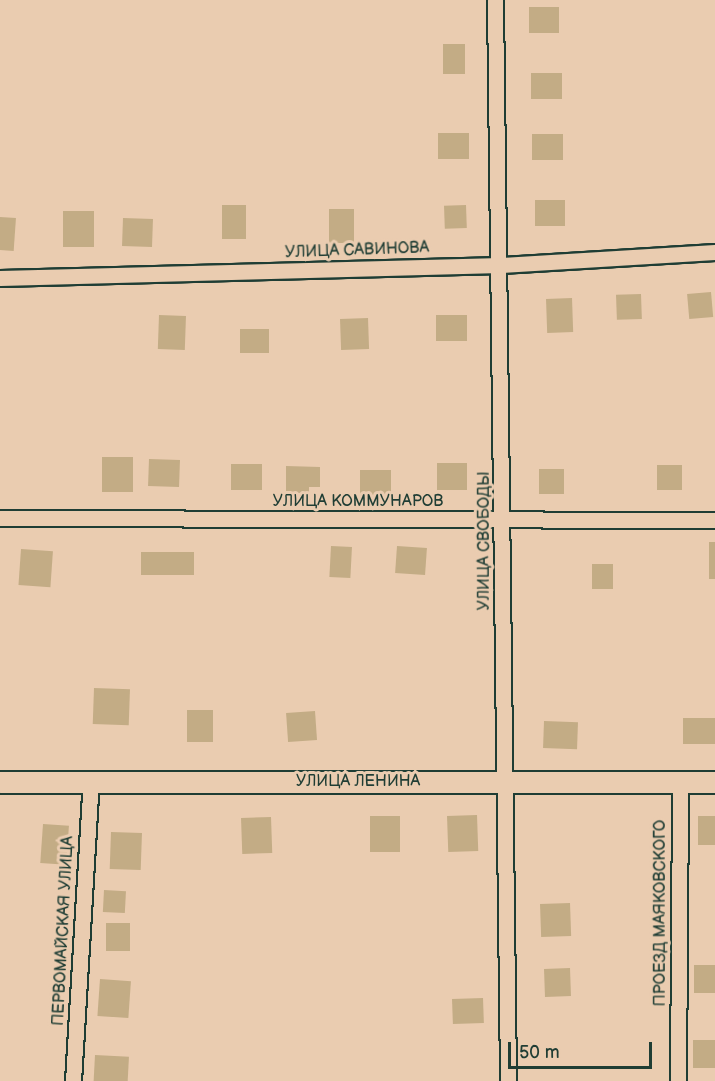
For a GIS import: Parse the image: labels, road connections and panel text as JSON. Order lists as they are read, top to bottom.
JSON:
{
  "streets": {
    "street": [
      "УЛИЦА САВИНОВА",
      "УЛИЦА КОММУНАРОВ",
      "УЛИЦА СВОБОДЫ",
      "УЛИЦА ЛЕНИНА",
      "ПРОЕЗД МАЯКОВСКОГО",
      "ПЕРВОМАЙСКАЯ УЛИЦА"
    ]
  },
  "crossings": [
    ["УЛИЦА САВИНОВА", "УЛИЦА СВОБОДЫ"],
    ["УЛИЦА КОММУНАРОВ", "УЛИЦА СВОБОДЫ"],
    ["УЛИЦА СВОБОДЫ", "УЛИЦА ЛЕНИНА"],
    ["УЛИЦА ЛЕНИНА", "ПРОЕЗД МАЯКОВСКОГО"],
    ["УЛИЦА ЛЕНИНА", "ПЕРВОМАЙСКАЯ УЛИЦА"]
  ],
  "scale_bar": "50 m"
}
